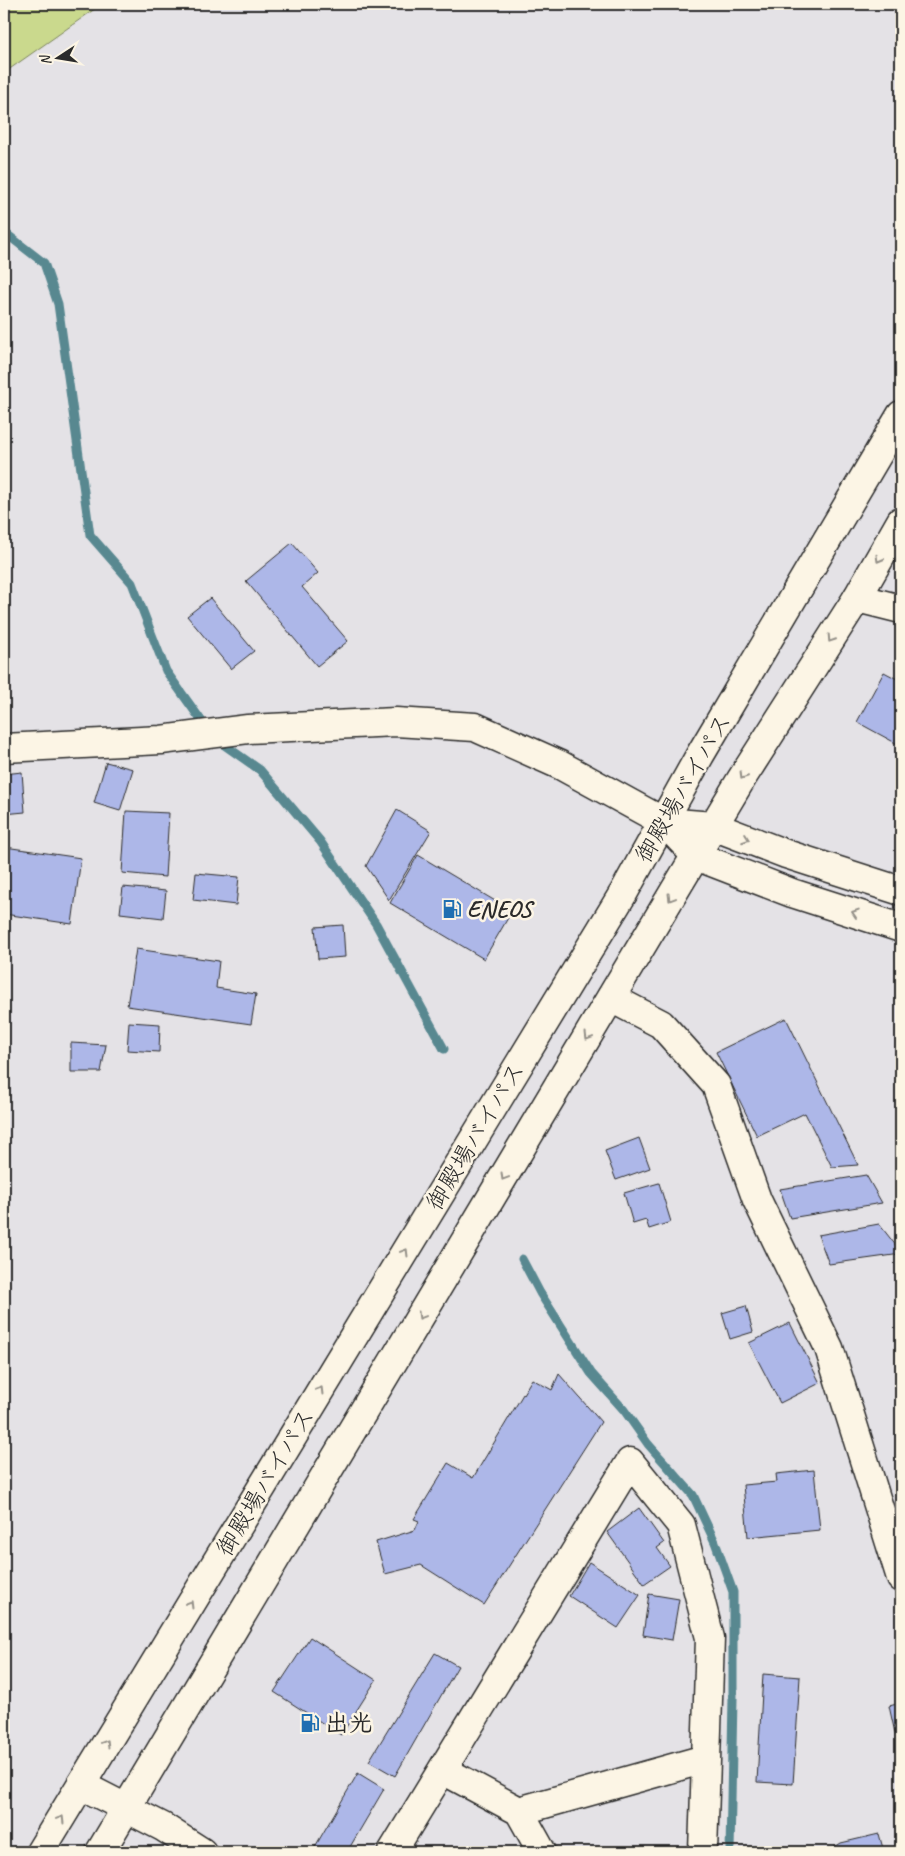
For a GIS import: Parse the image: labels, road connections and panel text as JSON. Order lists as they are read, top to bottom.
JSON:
{
  "streets": {
    "main road": ["御殿場バイパス"]
  },
  "places": {
    "fuel station": ["ENEOS", "出光"]
  },
  "north": "left"
}
